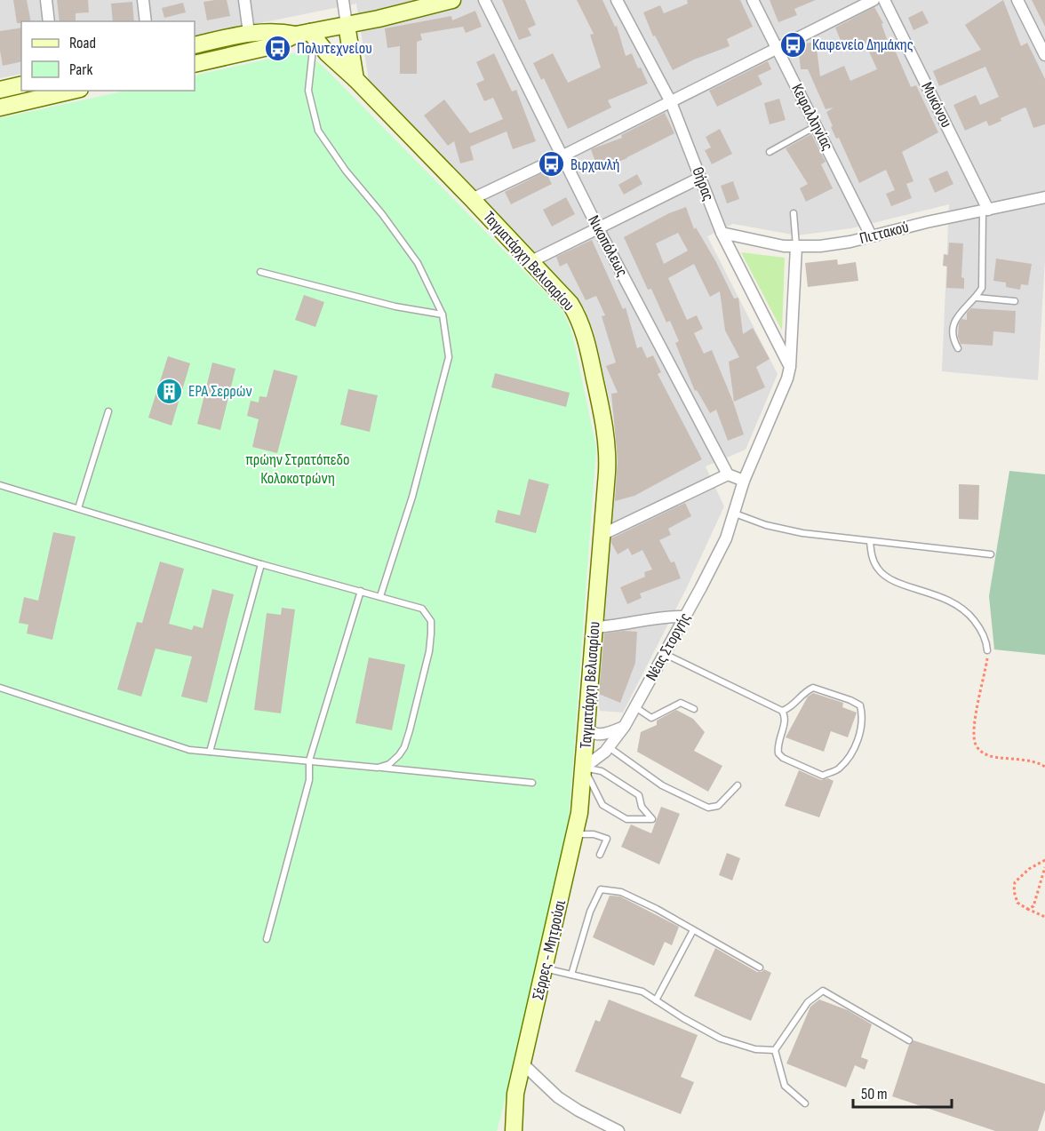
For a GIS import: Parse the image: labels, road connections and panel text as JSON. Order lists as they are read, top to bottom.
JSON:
{
  "streets": {
    "street": [
      "Μυκόνου",
      "Κεφαλληνίας",
      "Θήρας",
      "Πιττακού",
      "Νικοπόλεως",
      "Ταγματάρχη Βελισαρίου",
      "Νέας Στοργής",
      "Σέρρες - Μητρούσι"
    ]
  },
  "crossings": [
    ["Μυκόνου", "Πιττακού"],
    ["Κεφαλληνίας", "Πιττακού"],
    ["Θήρας", "Πιττακού"],
    ["Θήρας", "Νέας Στοργής"],
    ["Πιττακού", "Νέας Στοργής"],
    ["Ταγματάρχη Βελισαρίου", "Νέας Στοργής"],
    ["Ταγματάρχη Βελισαρίου", "Σέρρες - Μητρούσι"],
    ["Νέας Στοργής", "Σέρρες - Μητρούσι"]
  ],
  "parks": ["πρώην Στρατόπεδο Κολοκοτρώνη"],
  "places": {
    "bus stop": ["Καφενείο Δημάκης", "Πολυτεχνείου", "Βιρχανλή"],
    "building": ["ΕΡΑ Σερρών"]
  },
  "legend": ["Road", "Park"],
  "scale_bar": "50 m"
}
